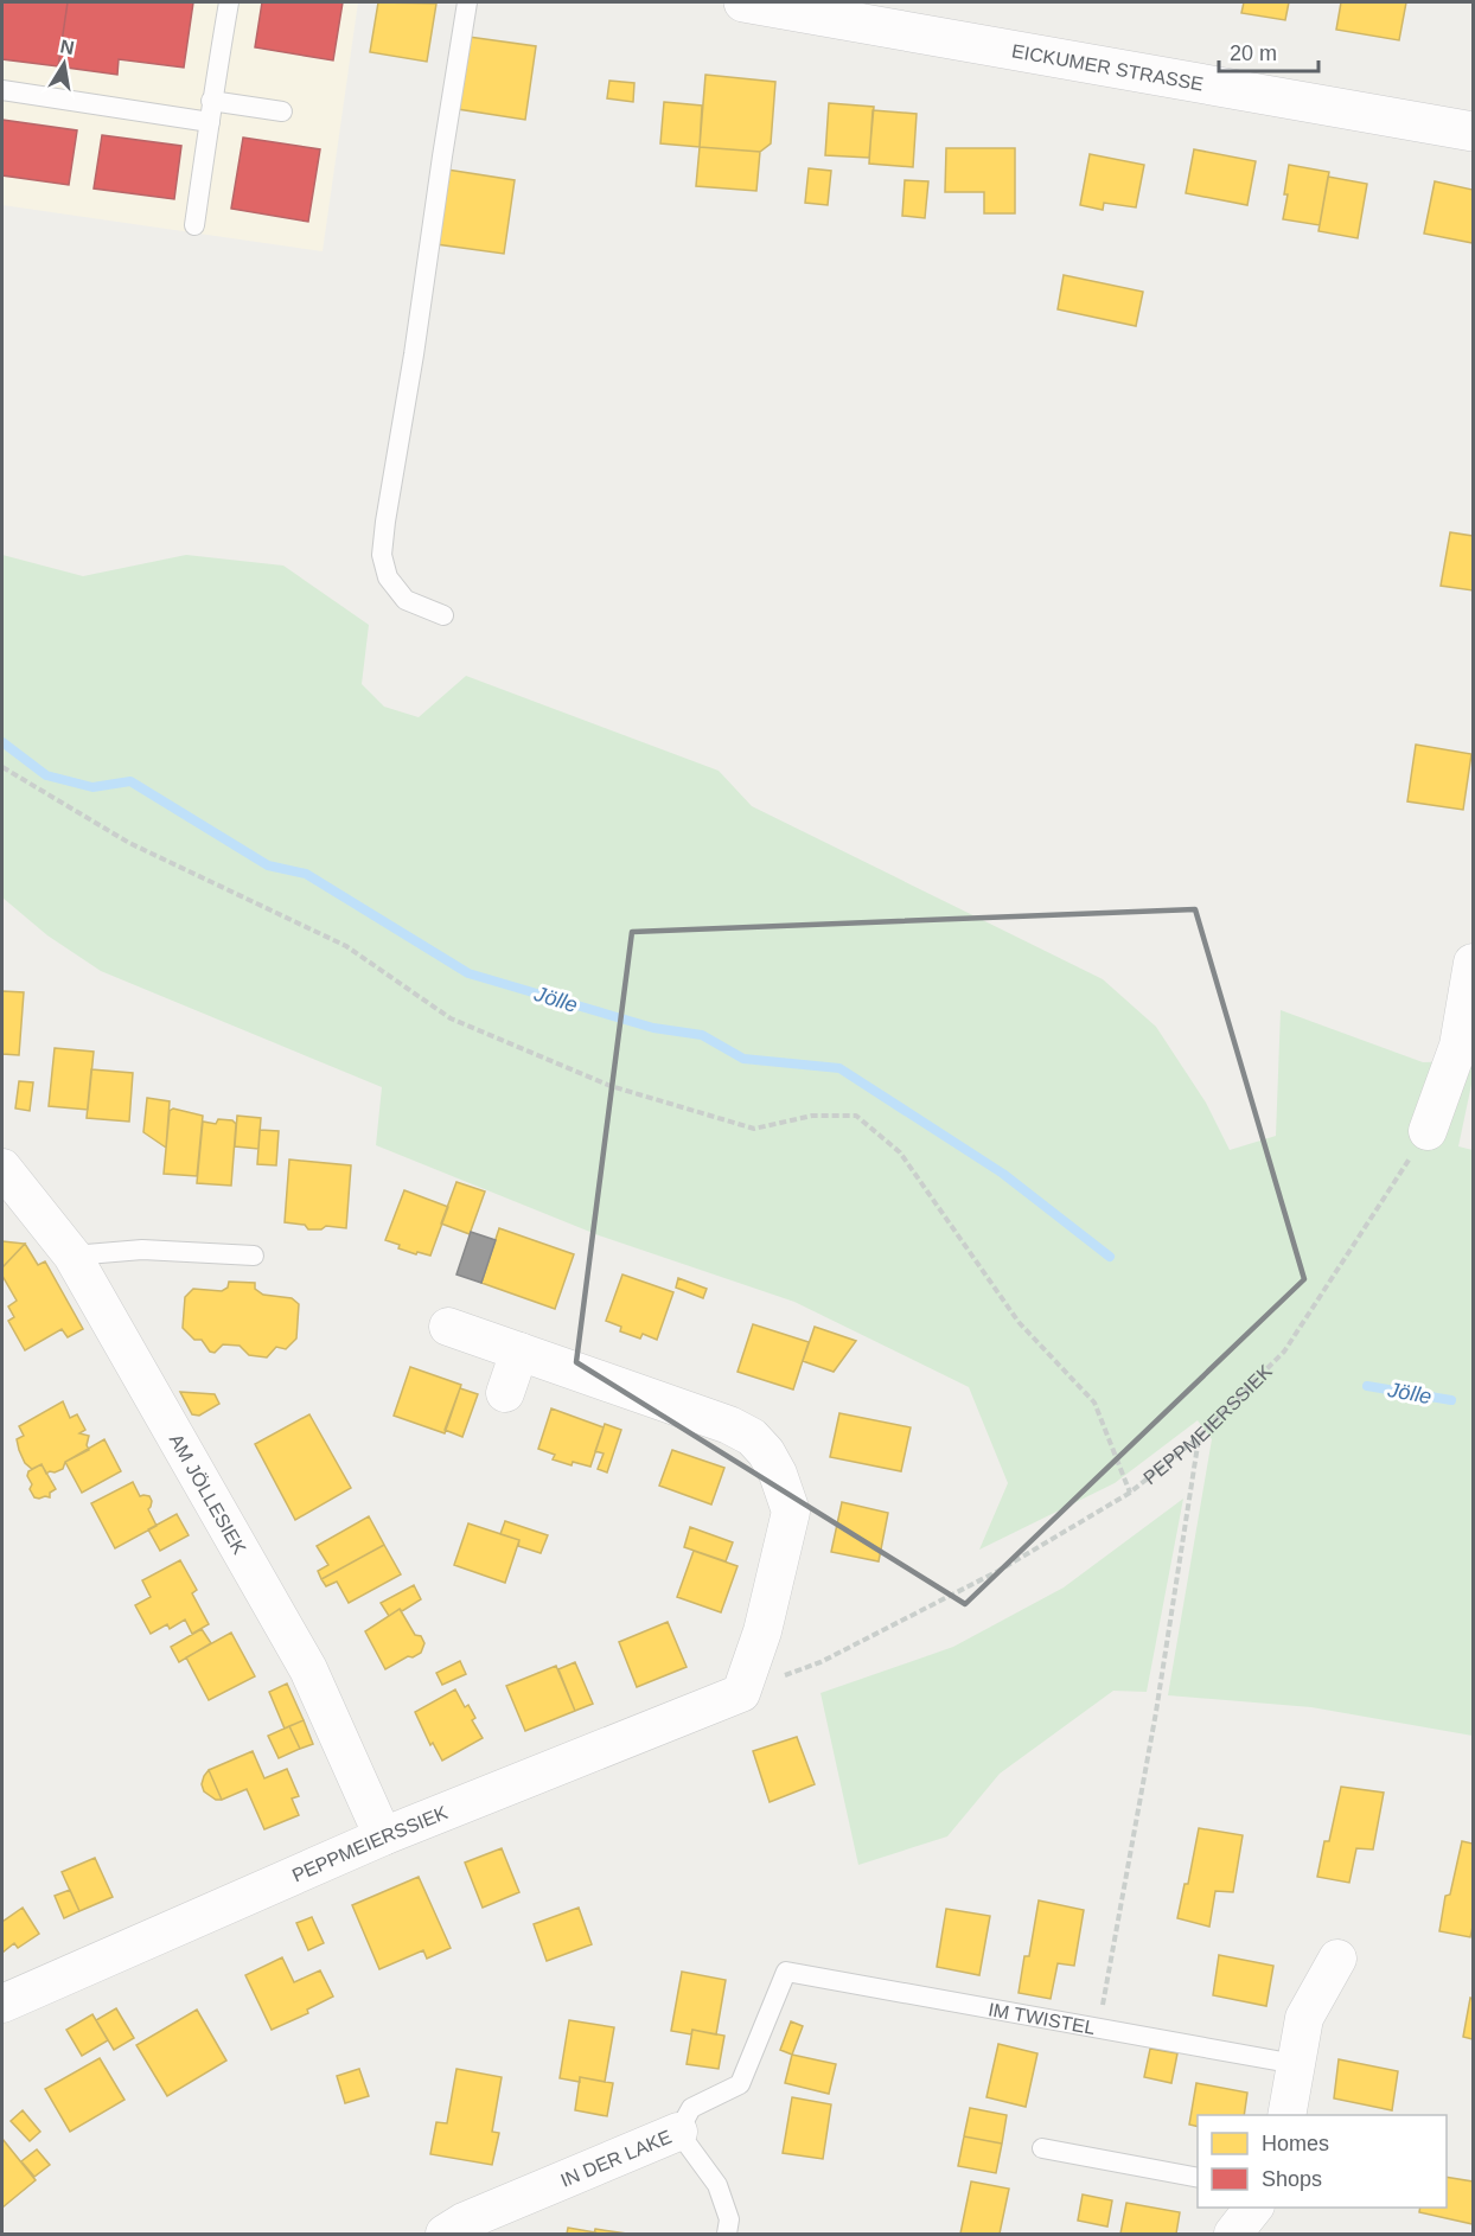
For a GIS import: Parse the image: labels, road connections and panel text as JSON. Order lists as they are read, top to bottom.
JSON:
{
  "streets": {
    "main road": ["EICKUMER STRASSE"],
    "street": ["PEPPMEIERSSIEK", "AM JÖLLESIEK", "IN DER LAKE"],
    "lane": ["IM TWISTEL"]
  },
  "crossings": [
    ["PEPPMEIERSSIEK", "AM JÖLLESIEK"],
    ["IM TWISTEL", "IN DER LAKE"]
  ],
  "water": ["Jölle"],
  "legend": ["Homes", "Shops"],
  "scale_bar": "20 m",
  "north": "top"
}
